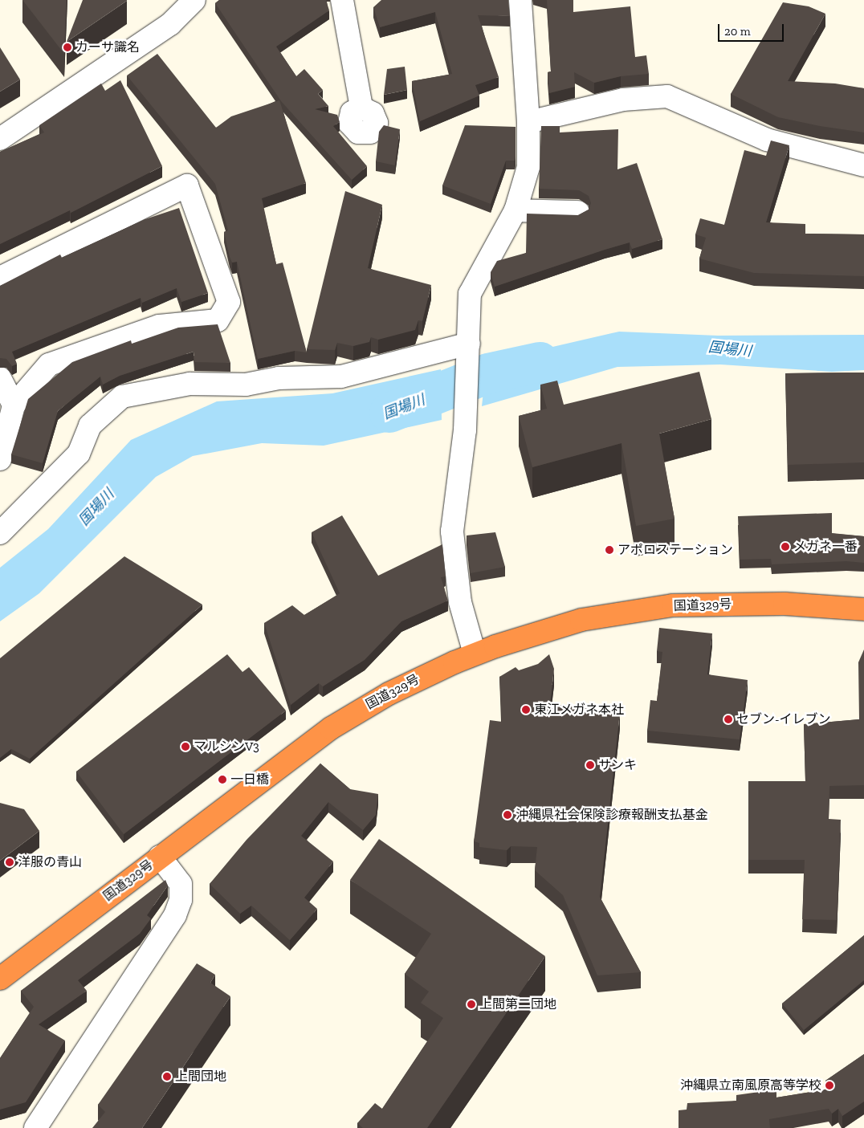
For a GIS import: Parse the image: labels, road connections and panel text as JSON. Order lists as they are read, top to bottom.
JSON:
{
  "streets": {
    "highway": ["国道329号"]
  },
  "water": ["国場川"],
  "places": [
    "カーサ識名",
    "メガネ一番",
    "アポロステーション",
    "東江メガネ本社",
    "セブン-イレブン",
    "マルシンV3",
    "サンキ",
    "一日橋",
    "沖縄県社会保険診療報酬支払基金",
    "洋服の青山",
    "上間第二団地",
    "上間団地",
    "沖縄県立南風原高等学校"
  ],
  "scale_bar": "20 m"
}
